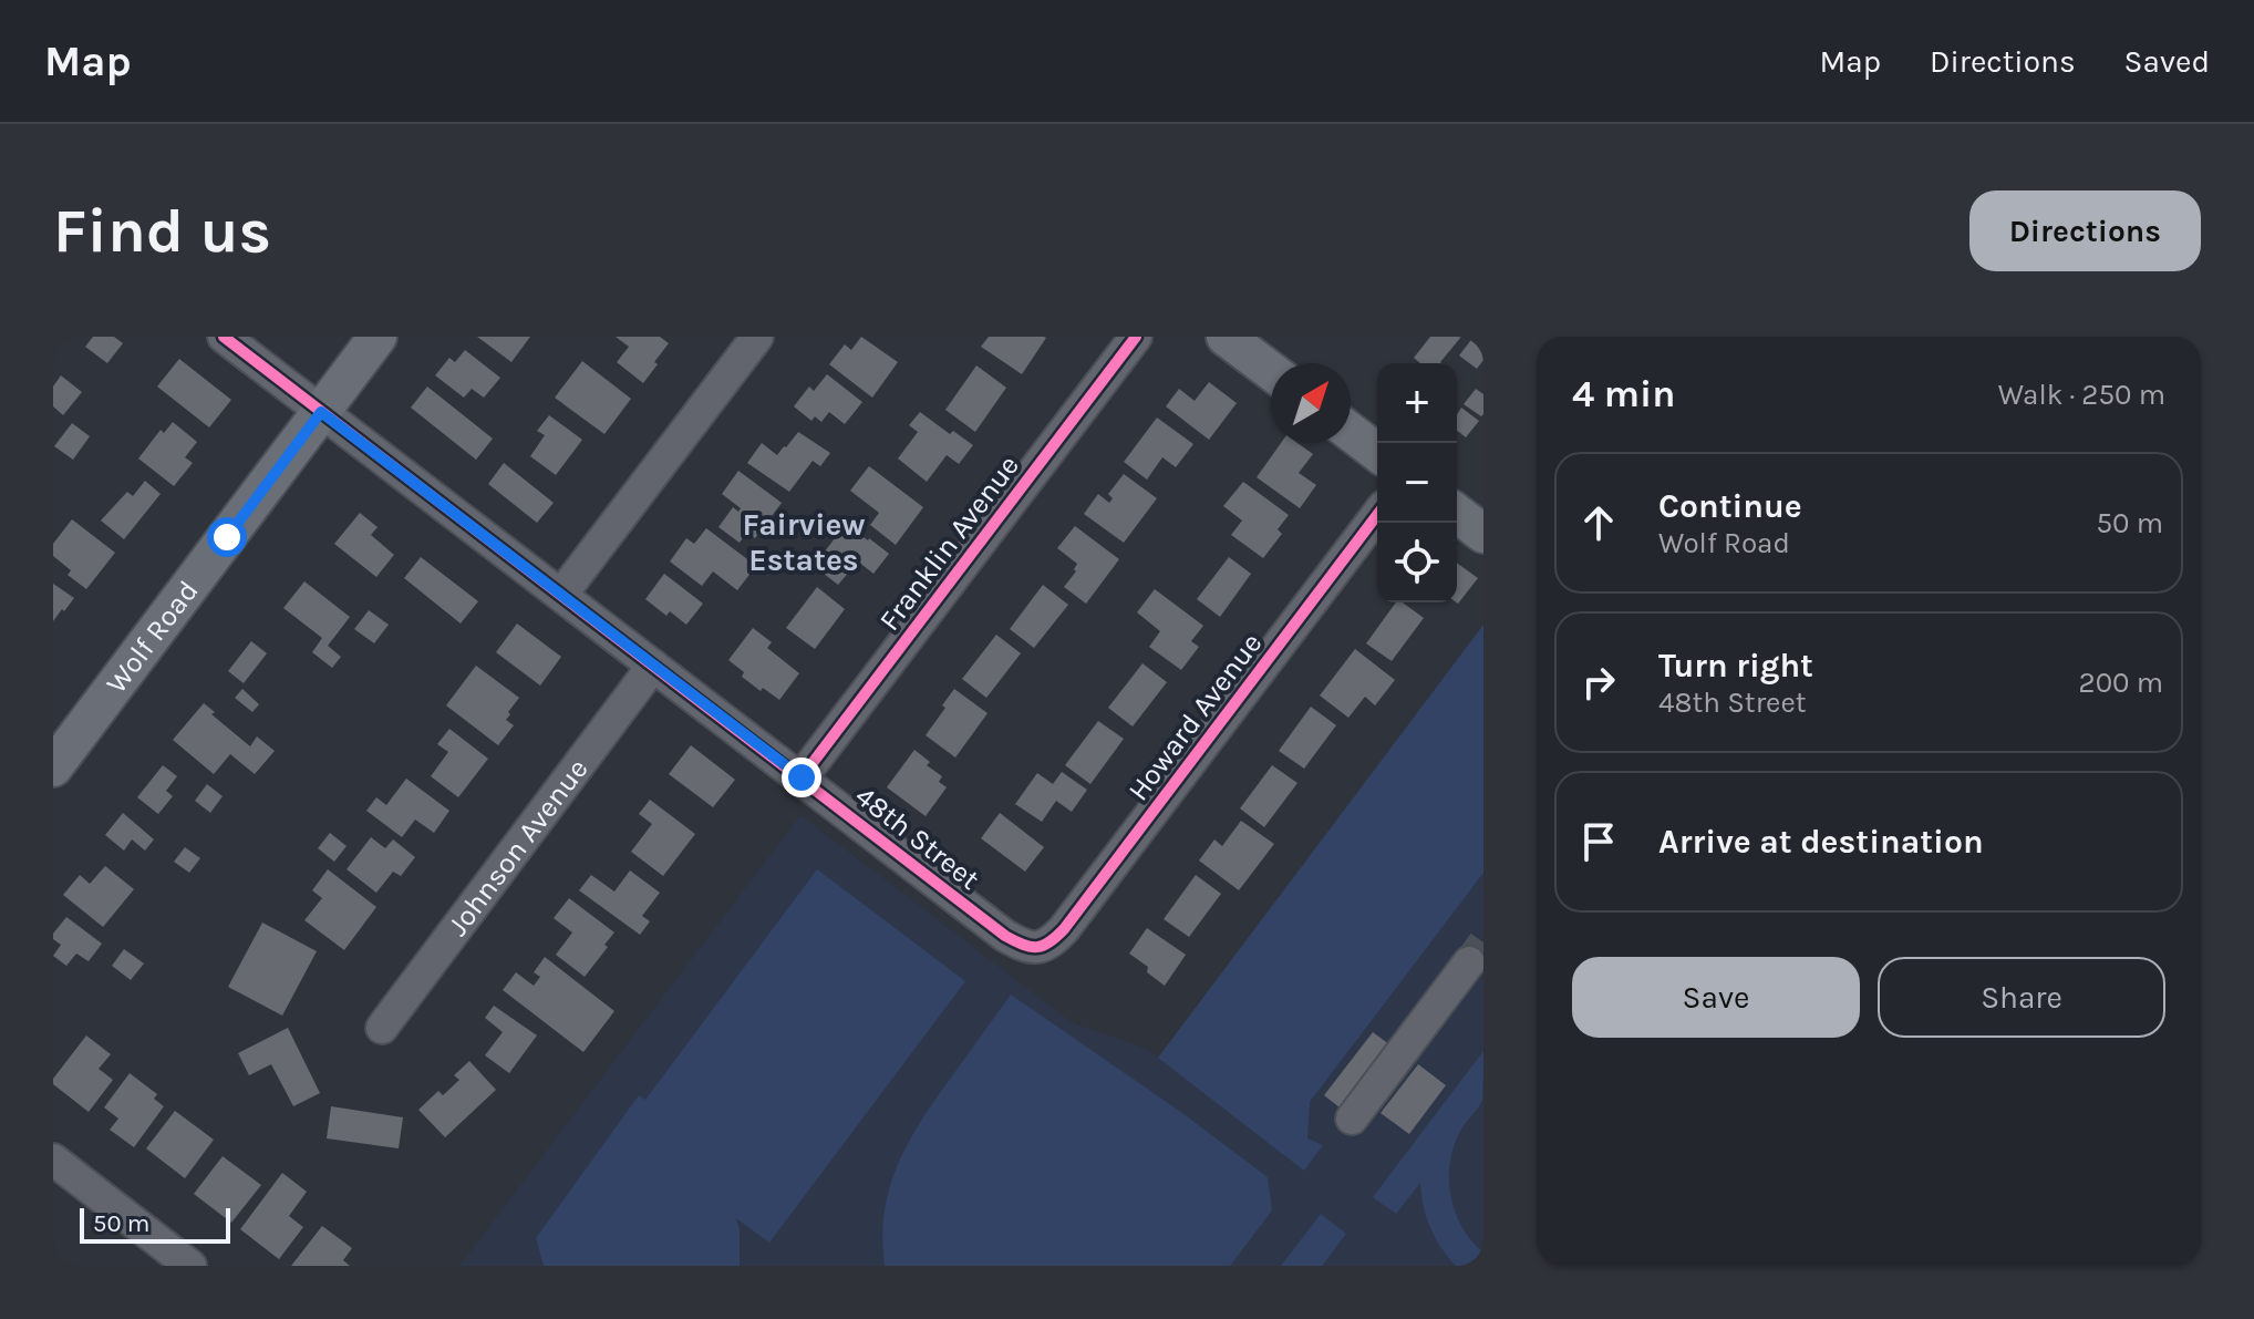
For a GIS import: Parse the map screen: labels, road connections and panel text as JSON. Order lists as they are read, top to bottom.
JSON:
{
  "streets": {
    "main road": ["Wolf Road"],
    "street": [
      "Franklin Avenue",
      "Howard Avenue",
      "48th Street",
      "Johnson Avenue"
    ]
  },
  "crossings": [
    ["Franklin Avenue", "48th Street"],
    ["Wolf Road", "48th Street"],
    ["Howard Avenue", "48th Street"],
    ["48th Street", "Johnson Avenue"]
  ],
  "districts": ["Fairview Estates"],
  "scale_bar": "50 m",
  "north": "top right",
  "page": {
    "header": "Map",
    "nav": ["Map", "Directions", "Saved"],
    "buttons": [
      "Directions",
      ["Save", "Share"]
    ],
    "title": "Find us",
    "heading": ["4 min", "Walk · 250 m"],
    "map_buttons": ["+", "−"],
    "list": [
      ["Continue", "Wolf Road", "50 m"],
      ["Turn right", "48th Street", "200 m"],
      "Arrive at destination"
    ],
    "scale": "50 m"
  }
}
